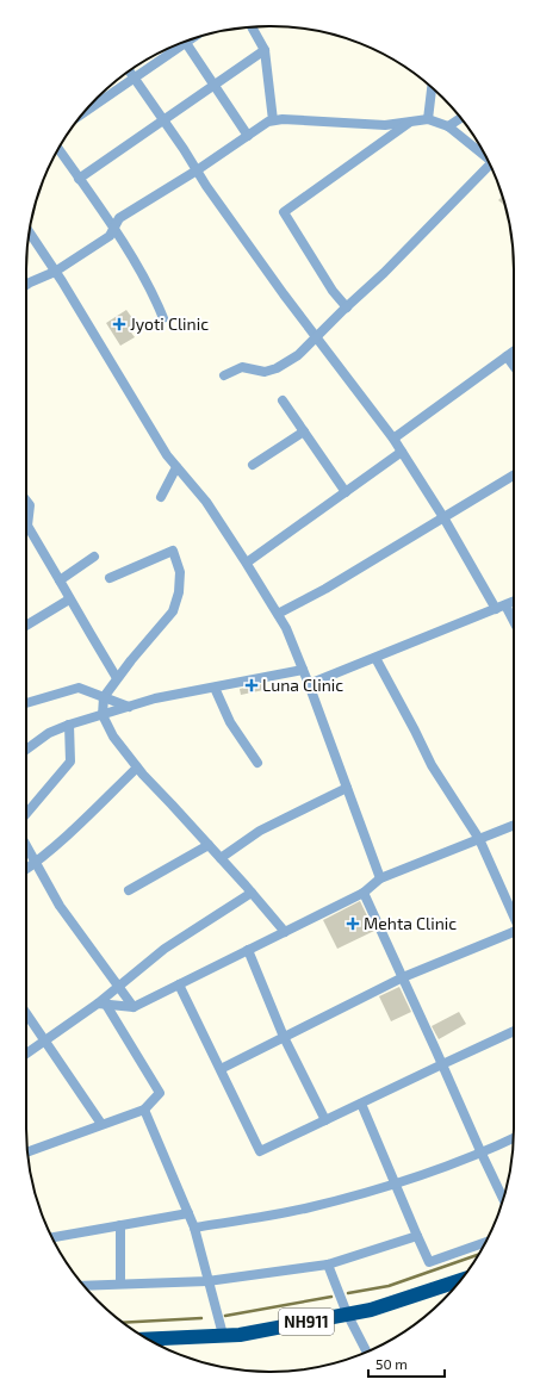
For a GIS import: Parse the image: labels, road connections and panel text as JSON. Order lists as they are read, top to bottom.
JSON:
{
  "streets": {
    "highway": ["NH911"]
  },
  "places": {
    "health": ["Jyoti Clinic", "Luna Clinic", "Mehta Clinic"]
  },
  "scale_bar": "50 m"
}
